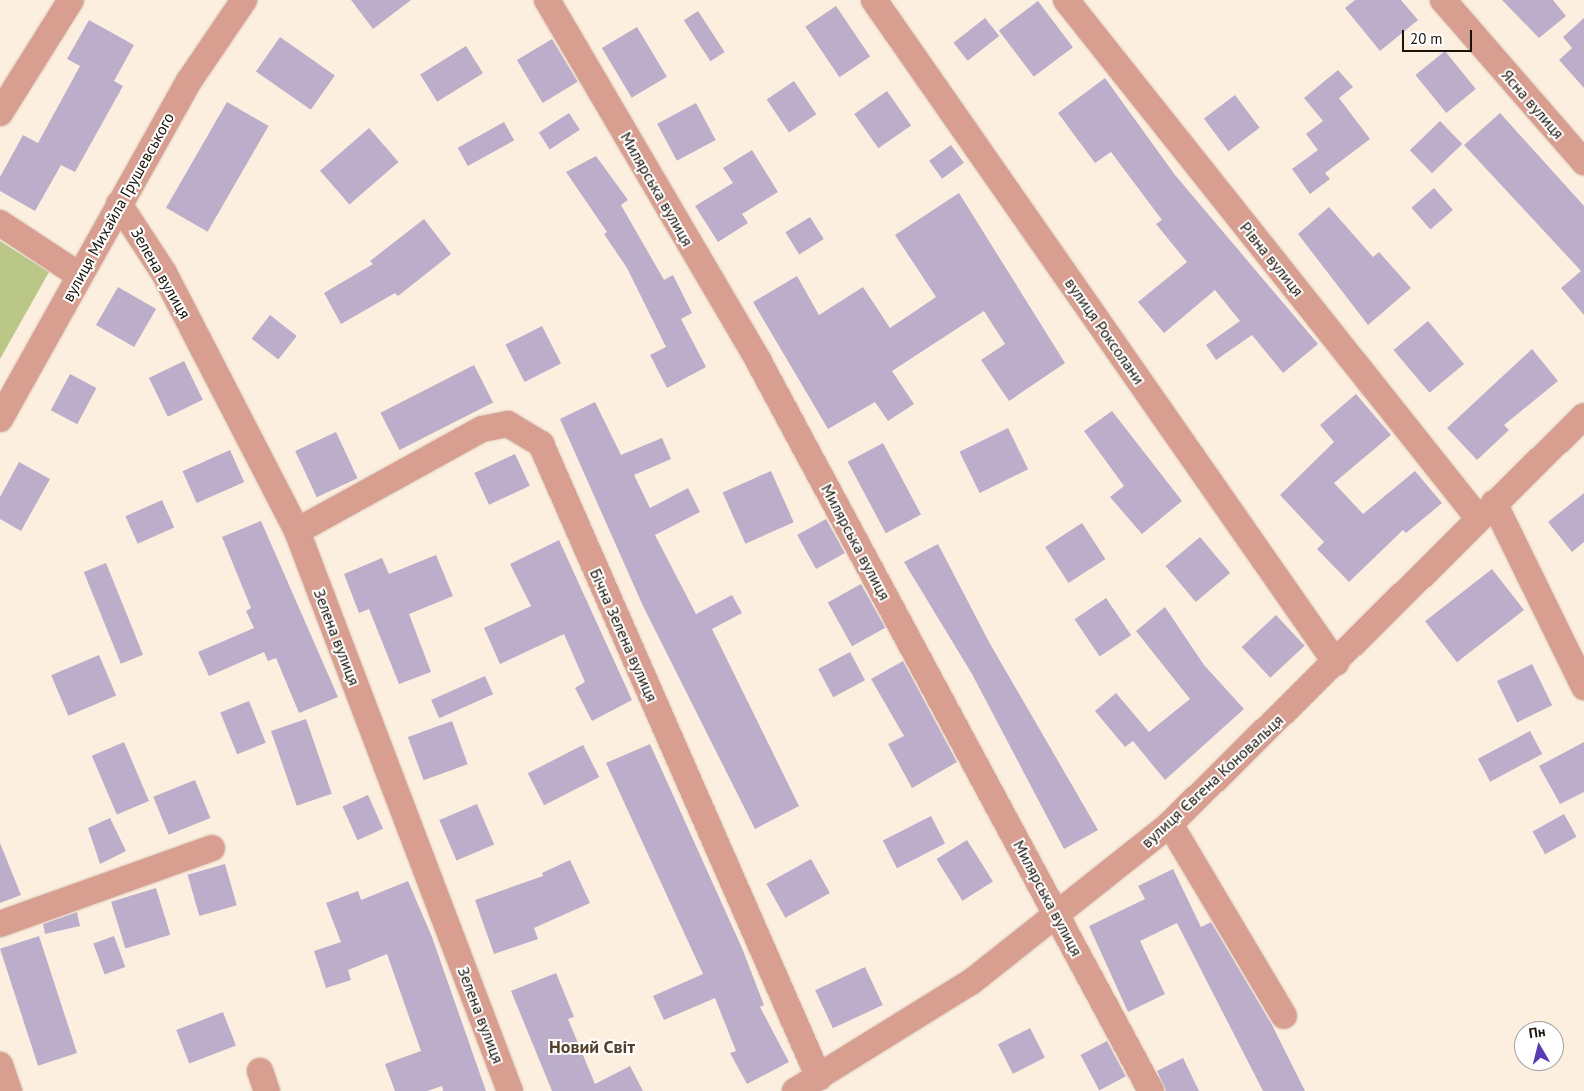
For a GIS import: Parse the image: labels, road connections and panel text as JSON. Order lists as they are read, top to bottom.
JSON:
{
  "streets": {
    "street": [
      "Ясна вулиця",
      "Милярська вулиця",
      "вулиця Михайла Грушевського",
      "Рівна вулиця",
      "Зелена вулиця",
      "вулиця Роксолани",
      "Бічна Зелена вулиця",
      "вулиця Євгена Коновальця"
    ]
  },
  "crossings": [
    ["Милярська вулиця", "вулиця Євгена Коновальця"],
    ["вулиця Михайла Грушевського", "Зелена вулиця"],
    ["Рівна вулиця", "вулиця Євгена Коновальця"],
    ["Зелена вулиця", "Бічна Зелена вулиця"],
    ["вулиця Роксолани", "вулиця Євгена Коновальця"],
    ["Бічна Зелена вулиця", "вулиця Євгена Коновальця"]
  ],
  "districts": ["Новий Світ"],
  "scale_bar": "20 m",
  "north": "top"
}
